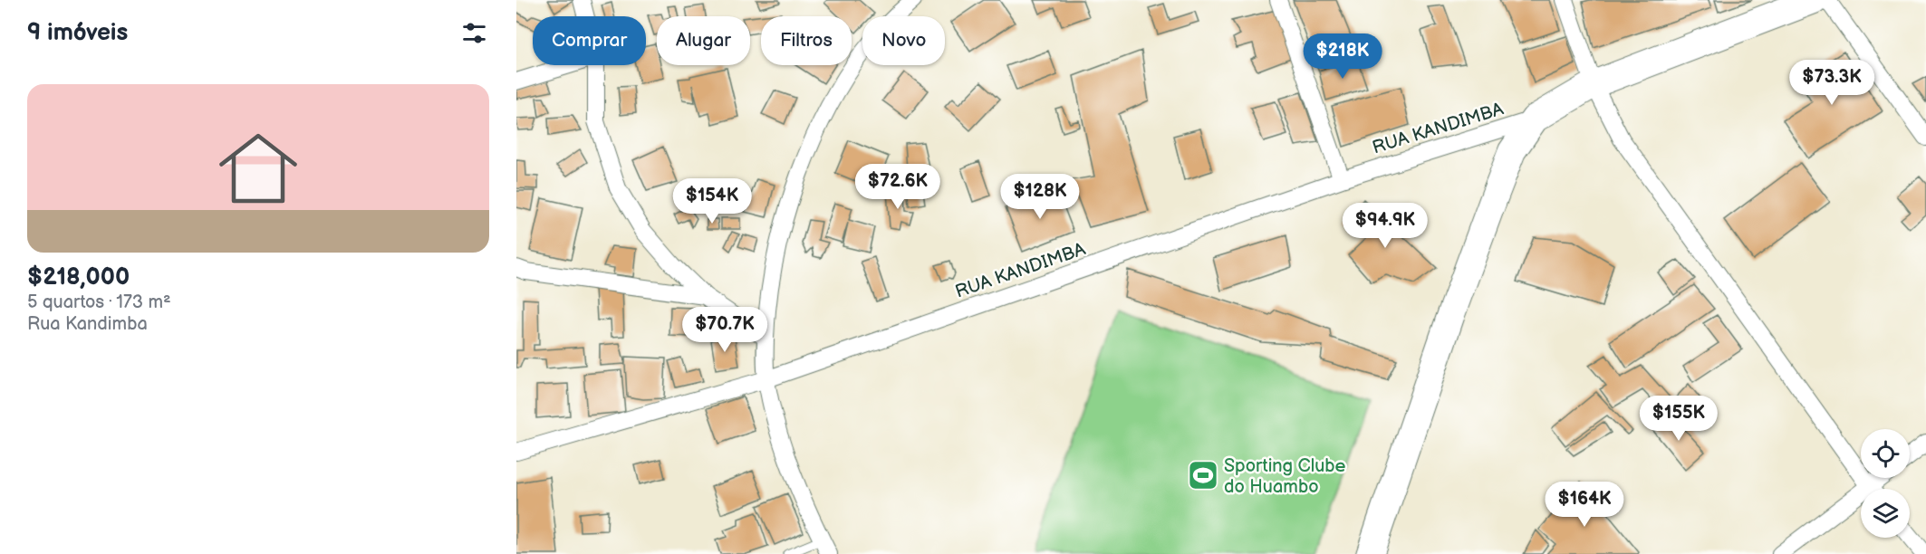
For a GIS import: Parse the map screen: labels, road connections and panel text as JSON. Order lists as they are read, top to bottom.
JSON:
{
  "streets": {
    "street": ["RUA KANDIMBA"]
  },
  "places": {
    "sports": ["Sporting Clube do Huambo"]
  },
  "page": {
    "heading": "9 imóveis",
    "chip": [
      "Comprar",
      "Alugar",
      "Filtros",
      "Novo"
    ],
    "price": [
      "$218K",
      "$73.3K",
      "$72.6K",
      "$128K",
      "$154K",
      "$94.9K",
      "$70.7K",
      "$155K",
      "$164K"
    ],
    "list": [
      {
        "name": "$218,000",
        "note": "5 quartos · 173 m² · Rua Kandimba"
      }
    ]
  }
}
